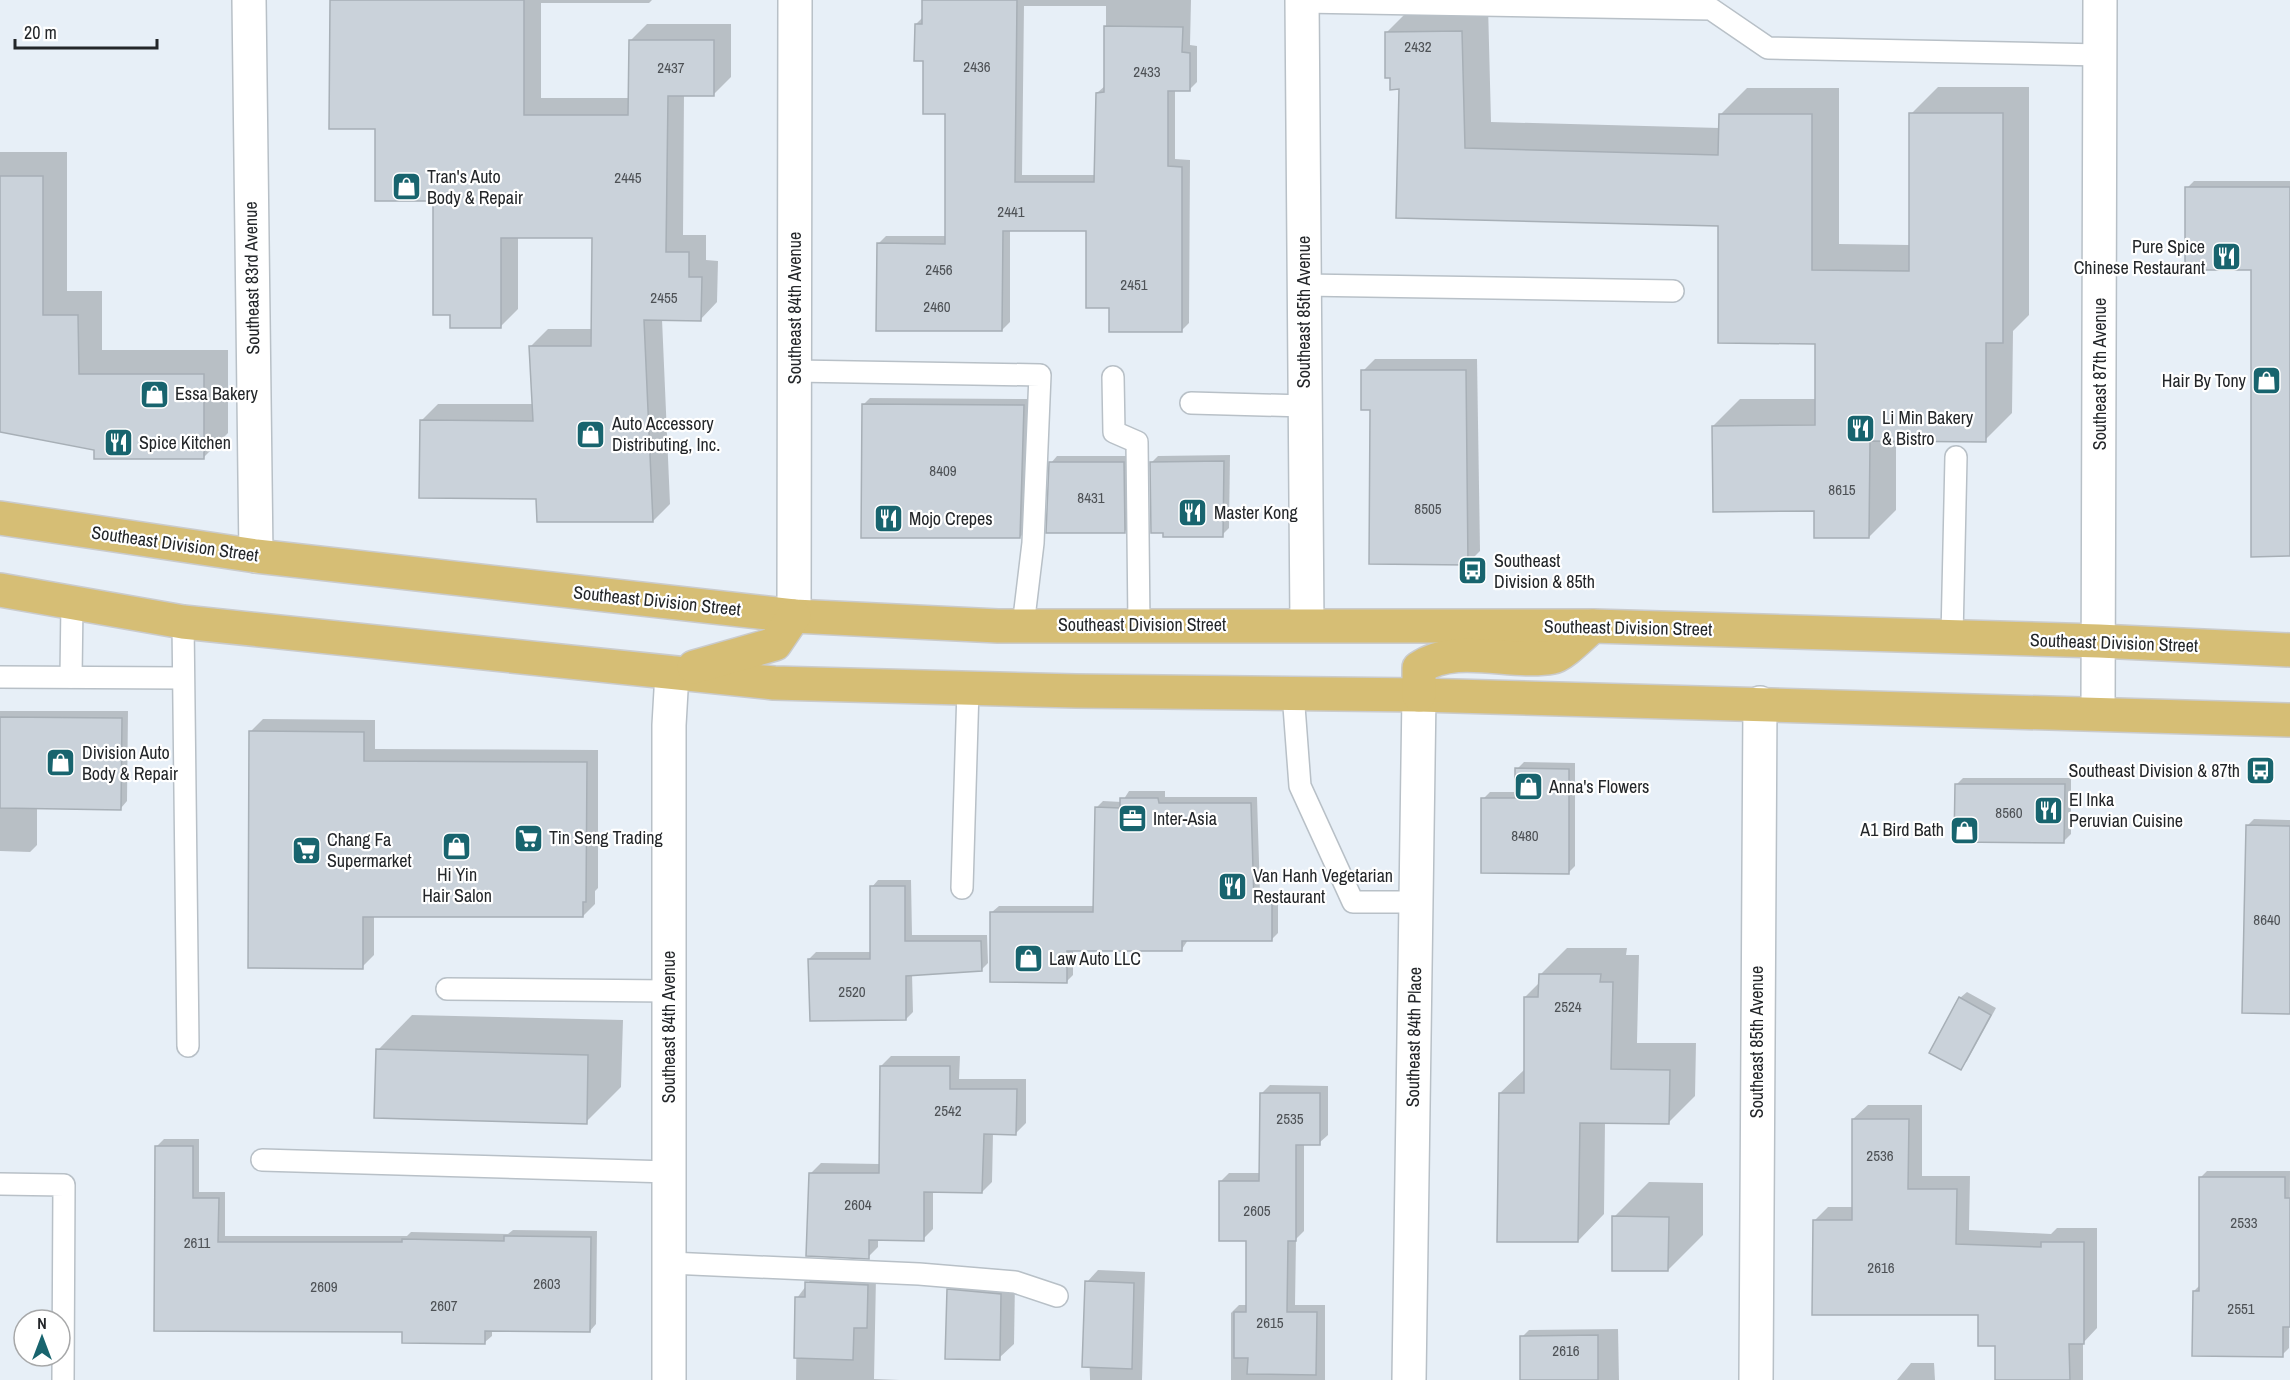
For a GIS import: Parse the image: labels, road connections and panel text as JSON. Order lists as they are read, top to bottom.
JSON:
{
  "streets": {
    "main road": ["Southeast Division Street"],
    "street": [
      "Southeast 83rd Avenue",
      "Southeast 84th Avenue",
      "Southeast 85th Avenue",
      "Southeast 87th Avenue",
      "Southeast 84th Place"
    ]
  },
  "crossings": [
    ["Southeast 83rd Avenue", "Southeast Division Street"],
    ["Southeast 84th Avenue", "Southeast Division Street"],
    ["Southeast 85th Avenue", "Southeast Division Street"],
    ["Southeast 87th Avenue", "Southeast Division Street"]
  ],
  "places": {
    "shop": [
      "Tran's Auto Body & Repair",
      "Hair By Tony",
      "Essa Bakery",
      "Auto Accessory Distributing, Inc.",
      "Division Auto Body & Repair",
      "Anna's Flowers",
      "A1 Bird Bath",
      "Hi Yin Hair Salon",
      "Law Auto LLC"
    ],
    "restaurant": [
      "Pure Spice Chinese Restaurant",
      "Li Min Bakery & Bistro",
      "Spice Kitchen",
      "Master Kong",
      "Mojo Crepes",
      "El Inka Peruvian Cuisine",
      "Van Hanh Vegetarian Restaurant"
    ],
    "bus stop": ["Southeast Division & 85th", "Southeast Division & 87th"],
    "office": ["Inter-Asia"],
    "supermarket": ["Tin Seng Trading", "Chang Fa Supermarket"]
  },
  "house_numbers": [
    "2432",
    "2436",
    "2437",
    "2433",
    "2445",
    "2441",
    "2456",
    "2451",
    "2455",
    "2460",
    "8409",
    "8615",
    "8431",
    "8505",
    "8560",
    "8480",
    "8640",
    "2520",
    "2524",
    "2542",
    "2535",
    "2536",
    "2604",
    "2605",
    "2533",
    "2611",
    "2616",
    "2603",
    "2609",
    "2607",
    "2551",
    "2615",
    "2616"
  ],
  "scale_bar": "20 m",
  "north": "top"
}
